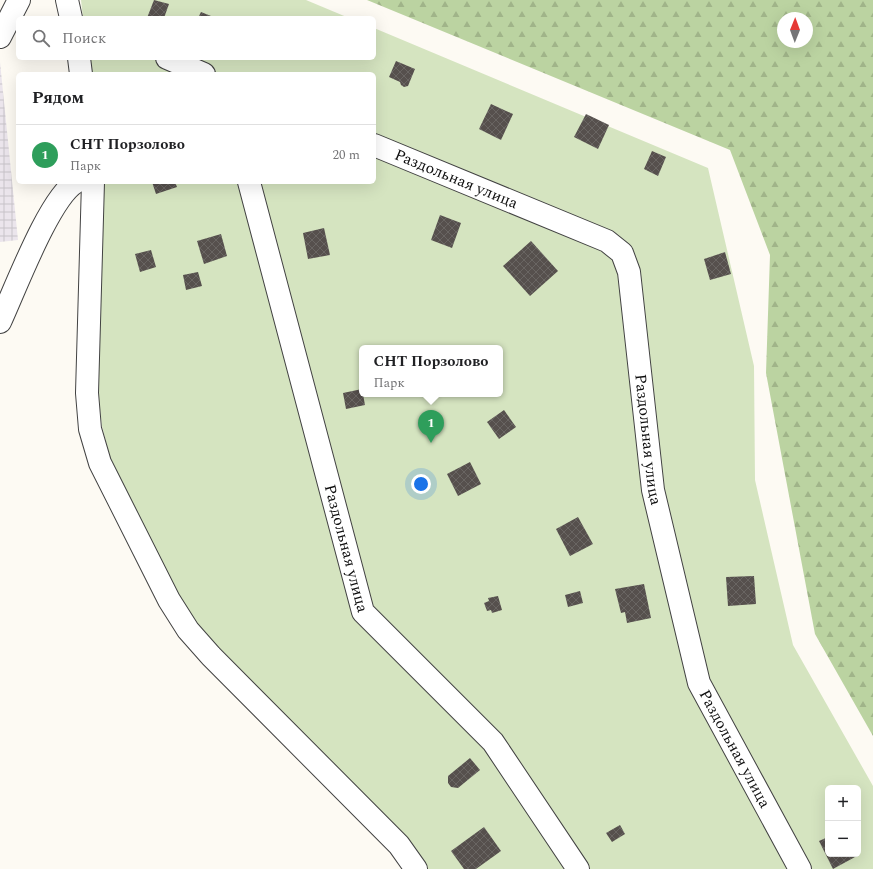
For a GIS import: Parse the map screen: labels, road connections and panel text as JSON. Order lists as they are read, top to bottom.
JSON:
{
  "streets": {
    "street": ["Раздольная улица"]
  },
  "north": "top",
  "page": {
    "search": "Поиск",
    "heading": "Рядом",
    "list": [
      {
        "mark": "1",
        "name": "СНТ Порзолово",
        "note": "Парк",
        "value": "20 m"
      }
    ],
    "popup": ["СНТ Порзолово", "Парк"],
    "pins": "1",
    "map_buttons": ["+", "−"]
  }
}
